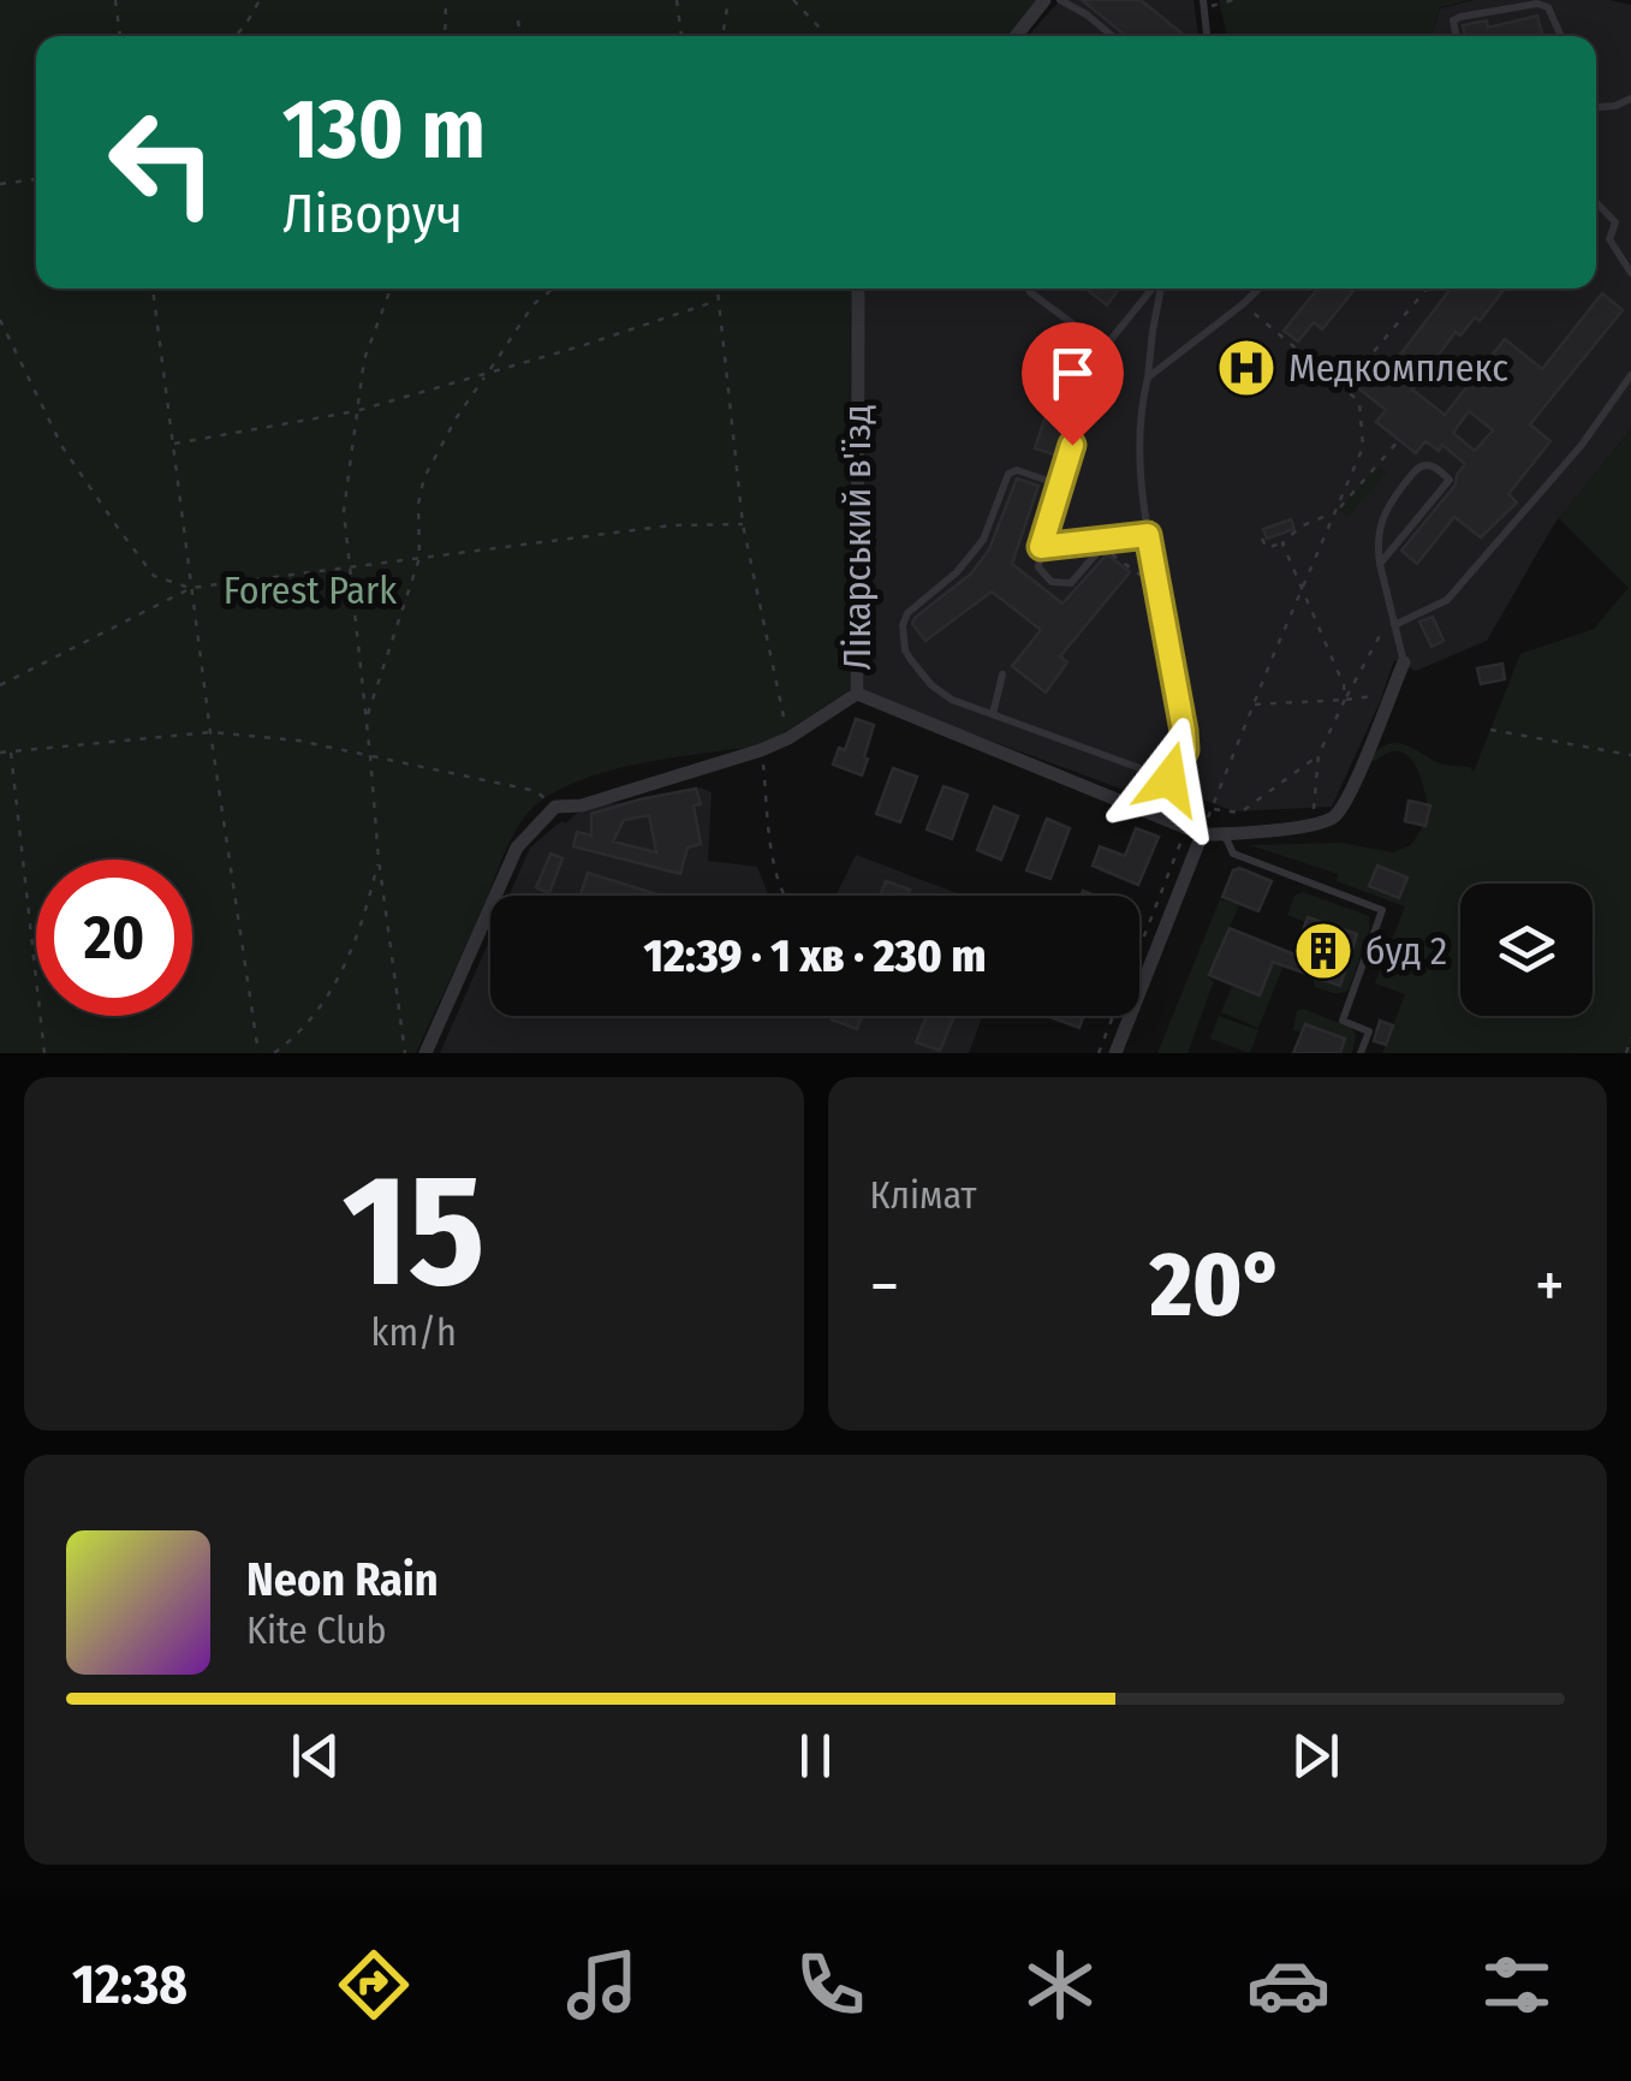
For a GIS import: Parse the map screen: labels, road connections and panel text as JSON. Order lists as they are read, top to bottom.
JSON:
{
  "streets": {
    "street": ["Лікарський в'їзд"]
  },
  "parks": ["Forest Park"],
  "places": {
    "hospital": ["Медкомплекс"],
    "building": ["буд 2"]
  },
  "page": {
    "turn": ["130 m", "Ліворуч"],
    "limit": "20",
    "trip": "12:39 · 1 хв · 230 m",
    "tile": [
      ["15", "km/h"],
      "Клімат"
    ],
    "heat": ["−", "20°", "+"],
    "song": ["Neon Rain", "Kite Club"],
    "tabs": "12:38"
  }
}
